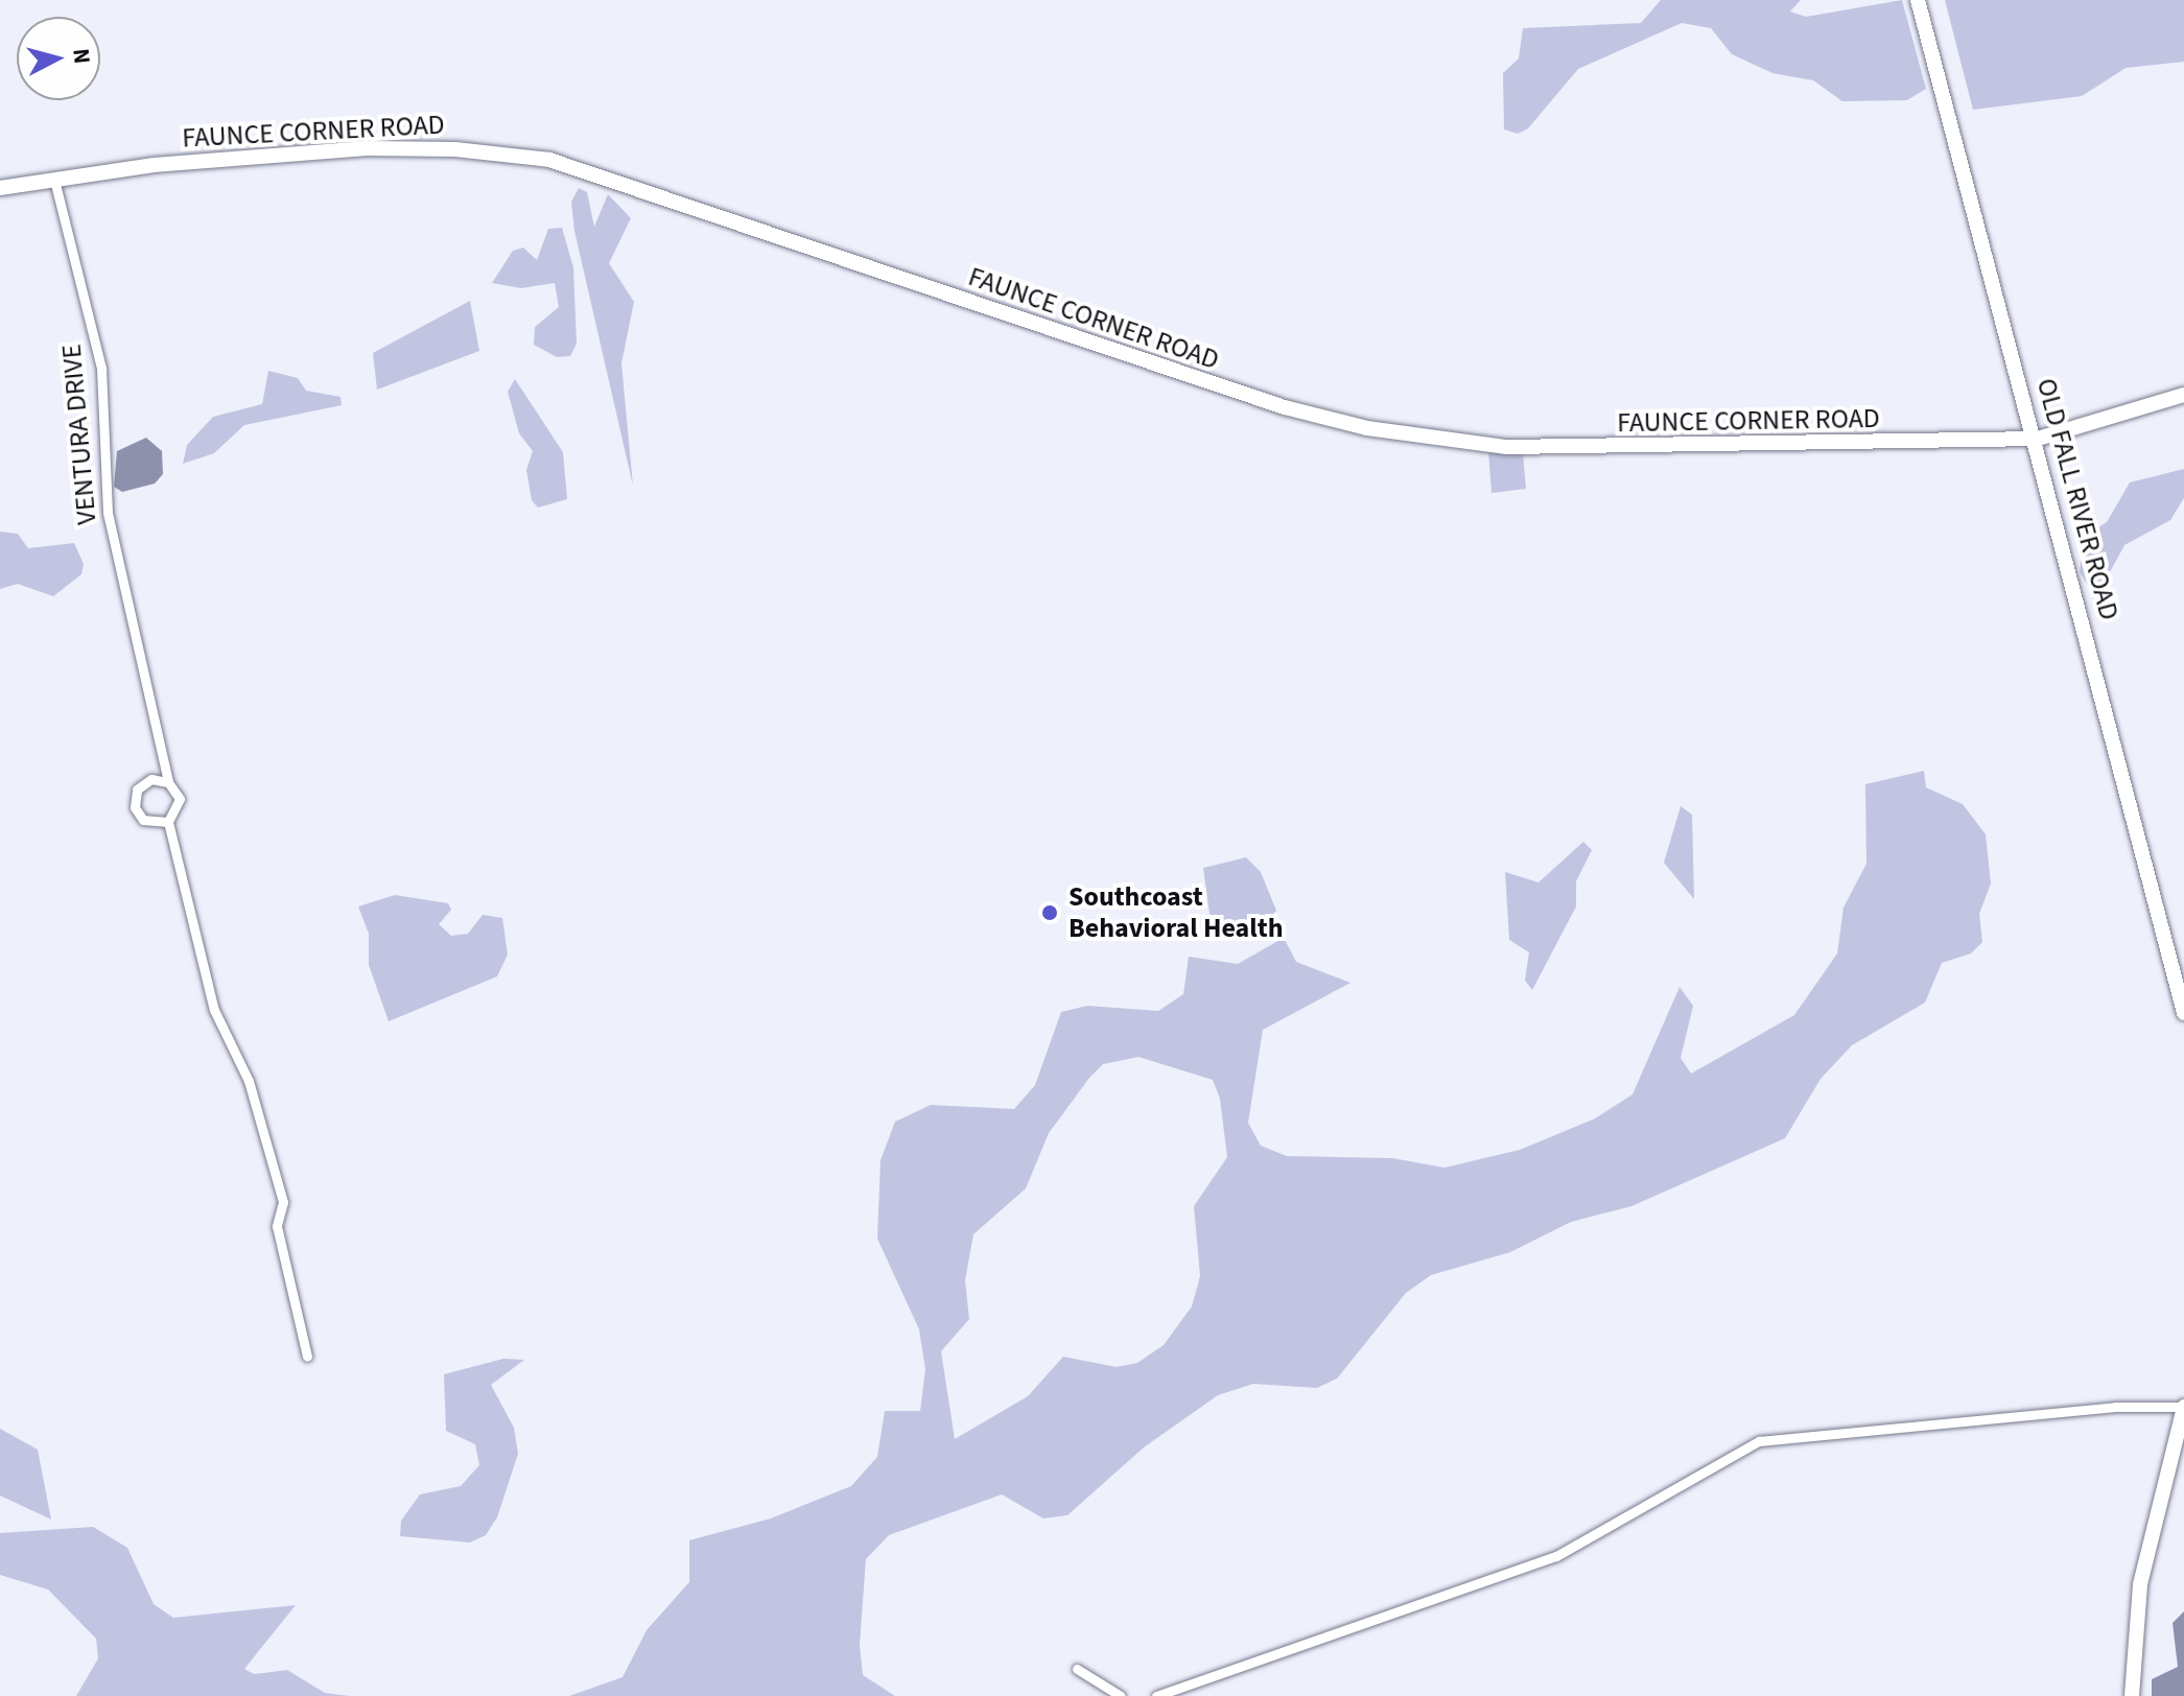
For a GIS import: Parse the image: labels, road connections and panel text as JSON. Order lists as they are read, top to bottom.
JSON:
{
  "streets": {
    "main road": ["FAUNCE CORNER ROAD", "OLD FALL RIVER ROAD"],
    "street": ["VENTURA DRIVE"]
  },
  "crossings": [
    ["FAUNCE CORNER ROAD", "VENTURA DRIVE"],
    ["FAUNCE CORNER ROAD", "OLD FALL RIVER ROAD"]
  ],
  "places": ["Southcoast Behavioral Health"],
  "north": "right"
}
